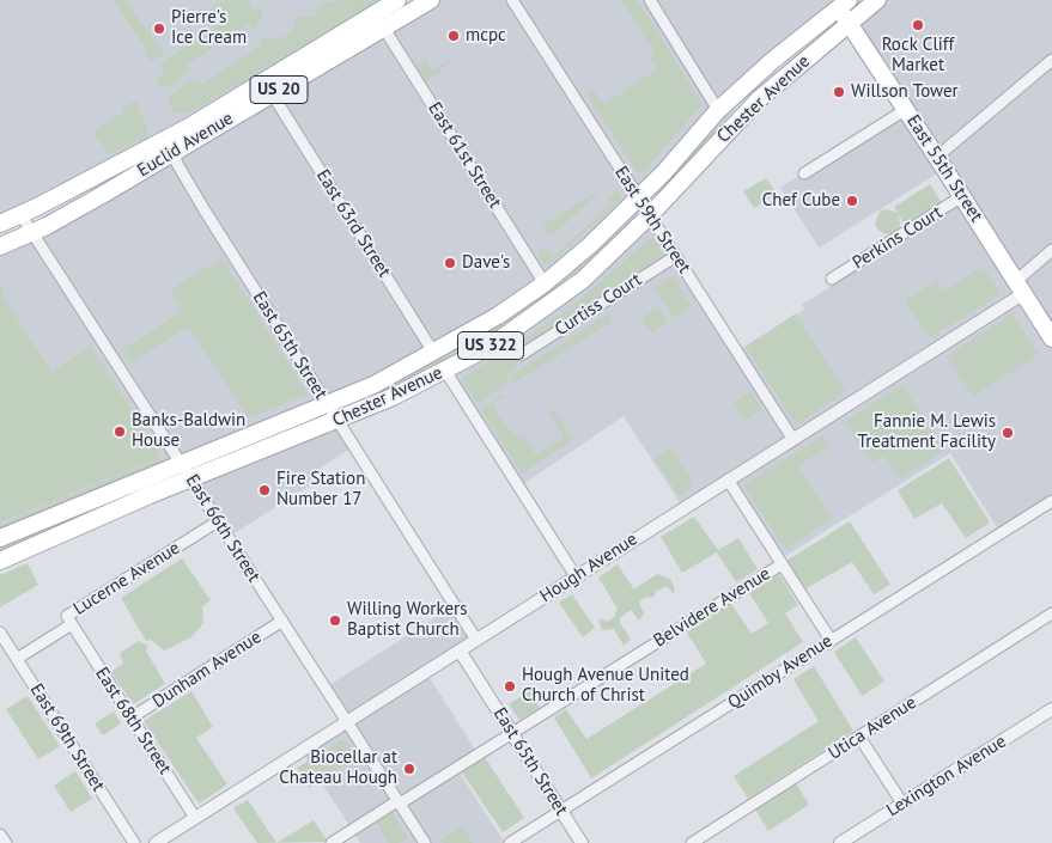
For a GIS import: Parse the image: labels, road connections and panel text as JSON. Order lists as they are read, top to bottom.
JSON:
{
  "streets": {
    "main road": [
      "US 20",
      "Chester Avenue",
      "Euclid Avenue",
      "East 55th Street",
      "US 322"
    ],
    "street": [
      "East 61st Street",
      "East 59th Street",
      "East 63rd Street",
      "Perkins Court",
      "Curtiss Court",
      "East 65th Street",
      "East 66th Street",
      "Hough Avenue",
      "Lucerne Avenue",
      "Belvidere Avenue",
      "Dunham Avenue",
      "Quimby Avenue",
      "East 68th Street",
      "Utica Avenue",
      "East 69th Street",
      "Lexington Avenue"
    ]
  },
  "crossings": [
    ["Chester Avenue", "East 61st Street"],
    ["Chester Avenue", "East 55th Street"],
    ["Chester Avenue", "East 59th Street"],
    ["Chester Avenue", "East 63rd Street"],
    ["Chester Avenue", "East 65th Street"],
    ["Chester Avenue", "East 66th Street"],
    ["Euclid Avenue", "East 61st Street"],
    ["Euclid Avenue", "East 63rd Street"],
    ["Euclid Avenue", "East 65th Street"],
    ["Euclid Avenue", "East 66th Street"],
    ["East 55th Street", "Perkins Court"],
    ["East 55th Street", "Hough Avenue"],
    ["East 59th Street", "Curtiss Court"],
    ["East 59th Street", "Hough Avenue"],
    ["East 65th Street", "Hough Avenue"],
    ["East 65th Street", "Belvidere Avenue"],
    ["East 65th Street", "Quimby Avenue"],
    ["East 66th Street", "Hough Avenue"],
    ["East 66th Street", "Lucerne Avenue"],
    ["East 66th Street", "Belvidere Avenue"],
    ["East 66th Street", "Dunham Avenue"],
    ["Hough Avenue", "East 68th Street"],
    ["Lucerne Avenue", "East 68th Street"],
    ["Lucerne Avenue", "East 69th Street"],
    ["Dunham Avenue", "East 68th Street"]
  ],
  "places": [
    "Rock Cliff Market",
    "Pierre's Ice Cream",
    "mcpc",
    "Willson Tower",
    "Chef Cube",
    "Dave's",
    "Banks-Baldwin House",
    "Fannie M. Lewis Treatment Facility",
    "Fire Station Number 17",
    "Willing Workers Baptist Church",
    "Hough Avenue United Church of Christ",
    "Biocellar at Chateau Hough"
  ]
}
